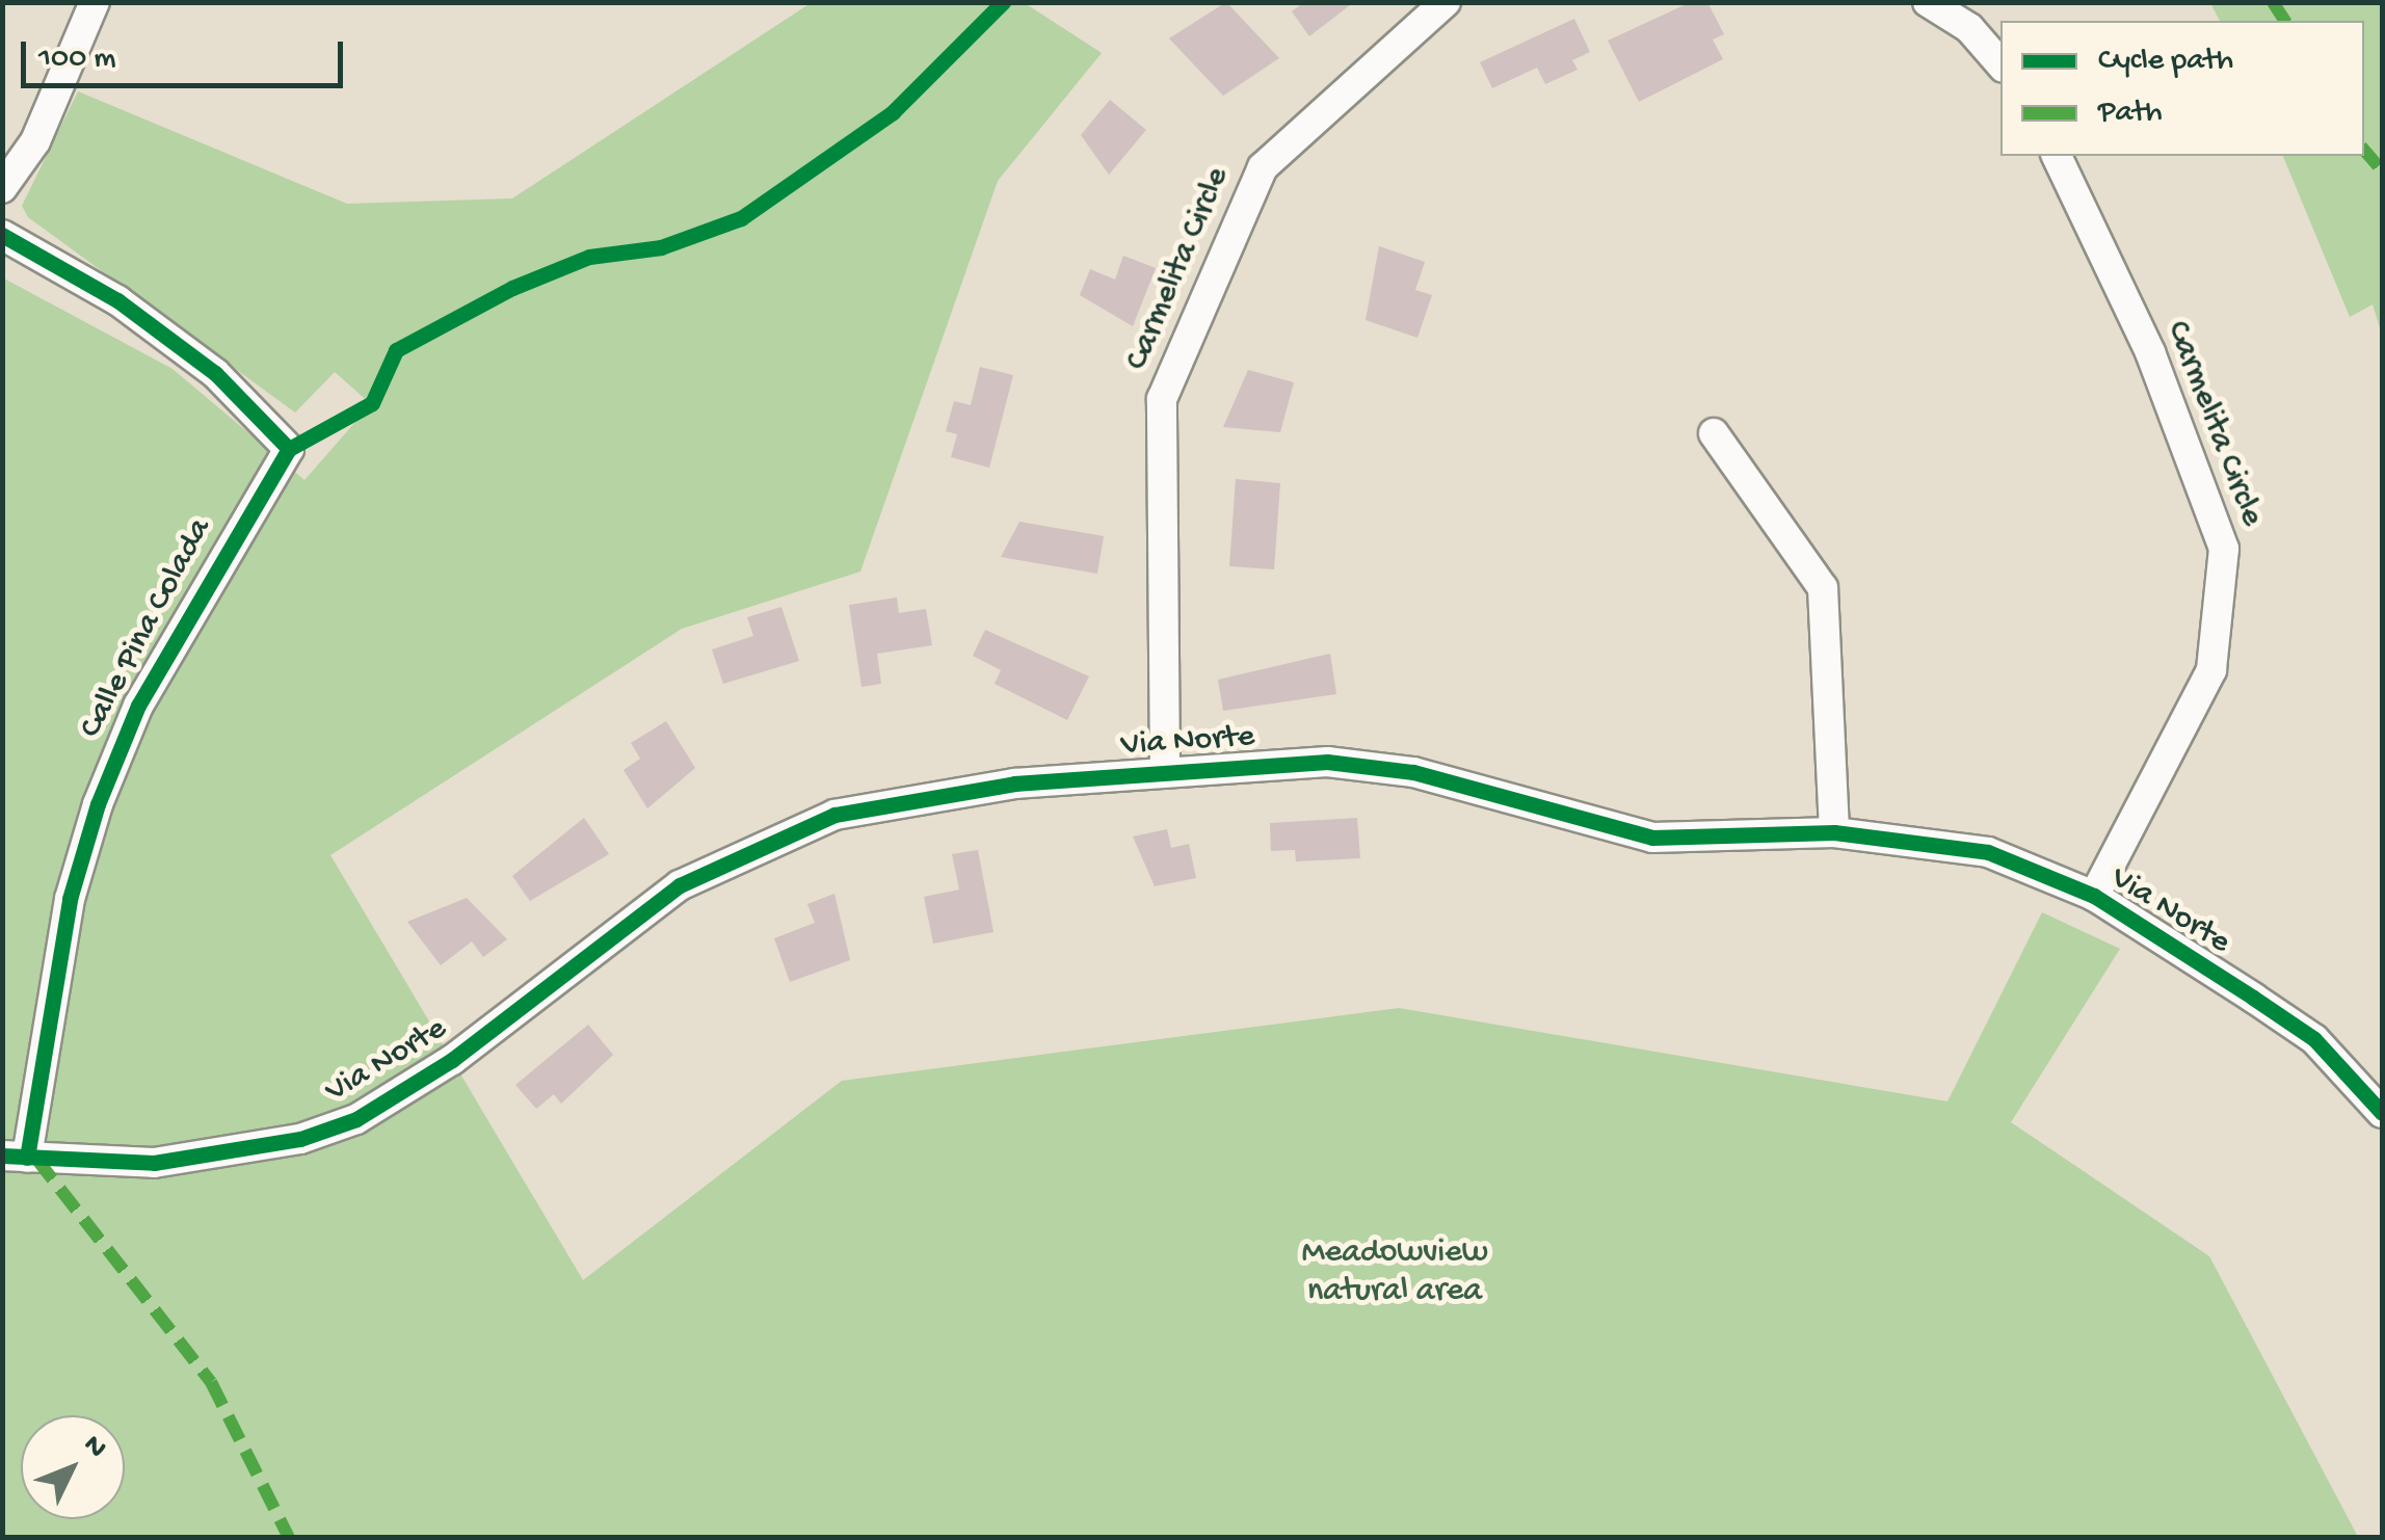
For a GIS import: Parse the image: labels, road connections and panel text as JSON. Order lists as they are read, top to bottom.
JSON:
{
  "streets": {
    "street": ["Carmelita Circle", "Calle Pina Colada", "Via Norte"]
  },
  "crossings": [
    ["Carmelita Circle", "Via Norte"],
    ["Calle Pina Colada", "Via Norte"]
  ],
  "parks": ["Meadowview natural area"],
  "legend": ["Cycle path", "Path"],
  "scale_bar": "100 m",
  "north": "top right"
}
